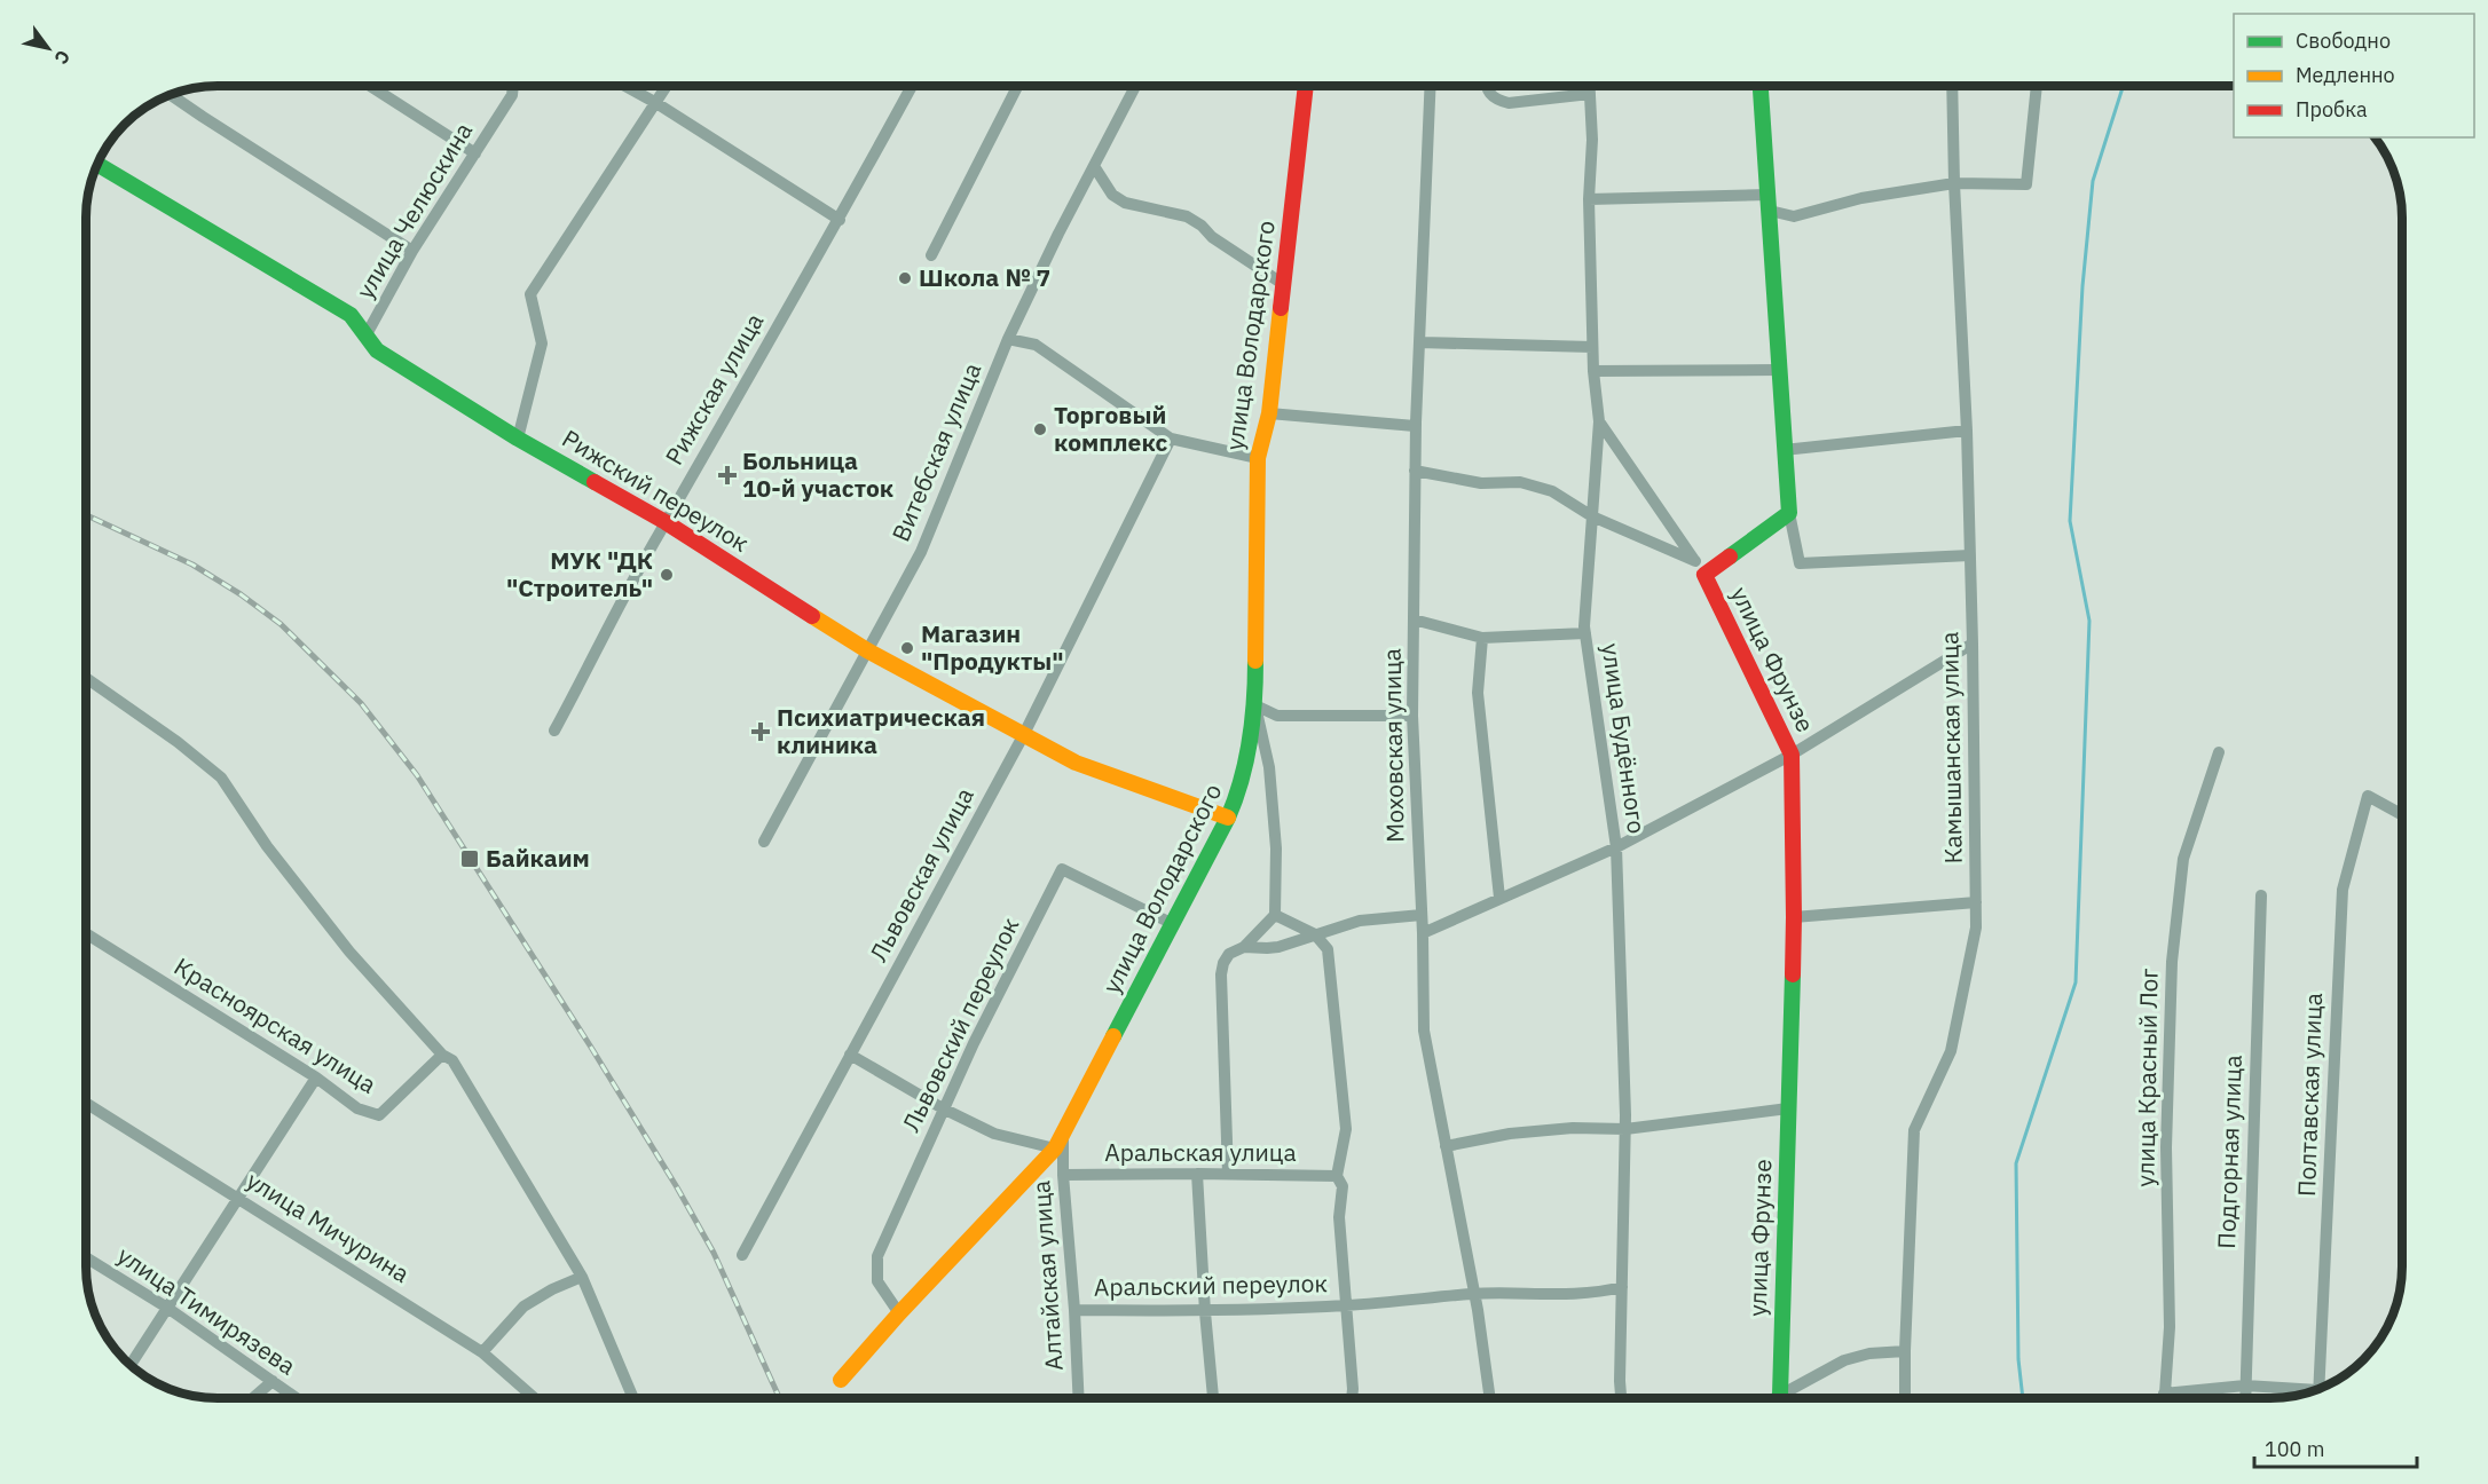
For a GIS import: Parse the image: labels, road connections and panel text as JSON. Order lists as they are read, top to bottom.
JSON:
{
  "streets": {
    "street": [
      "улица Челюскина",
      "улица Володарского",
      "Рижская улица",
      "Витебская улица",
      "Рижский переулок",
      "улица Фрунзе",
      "улица Будённого",
      "Моховская улица",
      "Камышанская улица",
      "Львовская улица",
      "Львовский переулок",
      "Красноярская улица",
      "улица Красный Лог",
      "Полтавская улица",
      "Подгорная улица",
      "Аральская улица",
      "улица Мичурина",
      "Алтайская улица",
      "Аральский переулок",
      "улица Тимирязева"
    ]
  },
  "crossings": [
    ["улица Челюскина", "Рижский переулок"],
    ["улица Володарского", "Рижский переулок"],
    ["улица Володарского", "Львовский переулок"],
    ["улица Володарского", "Алтайская улица"],
    ["Рижская улица", "Рижский переулок"],
    ["Витебская улица", "Рижский переулок"],
    ["Рижский переулок", "Львовская улица"],
    ["улица Будённого", "Аральский переулок"],
    ["Моховская улица", "Аральский переулок"],
    ["Аральская улица", "Алтайская улица"],
    ["Алтайская улица", "Аральский переулок"]
  ],
  "places": {
    "other": [
      "Школа № 7",
      "Торговый комплекс",
      "МУК \"ДК \"Строитель\"",
      "Магазин \"Продукты\""
    ],
    "health": ["Больница 10-й участок", "Психиатрическая клиника"],
    "transit": ["Байкаим"]
  },
  "legend": ["Свободно", "Медленно", "Пробка"],
  "scale_bar": "100 m",
  "north": "bottom right"
}
